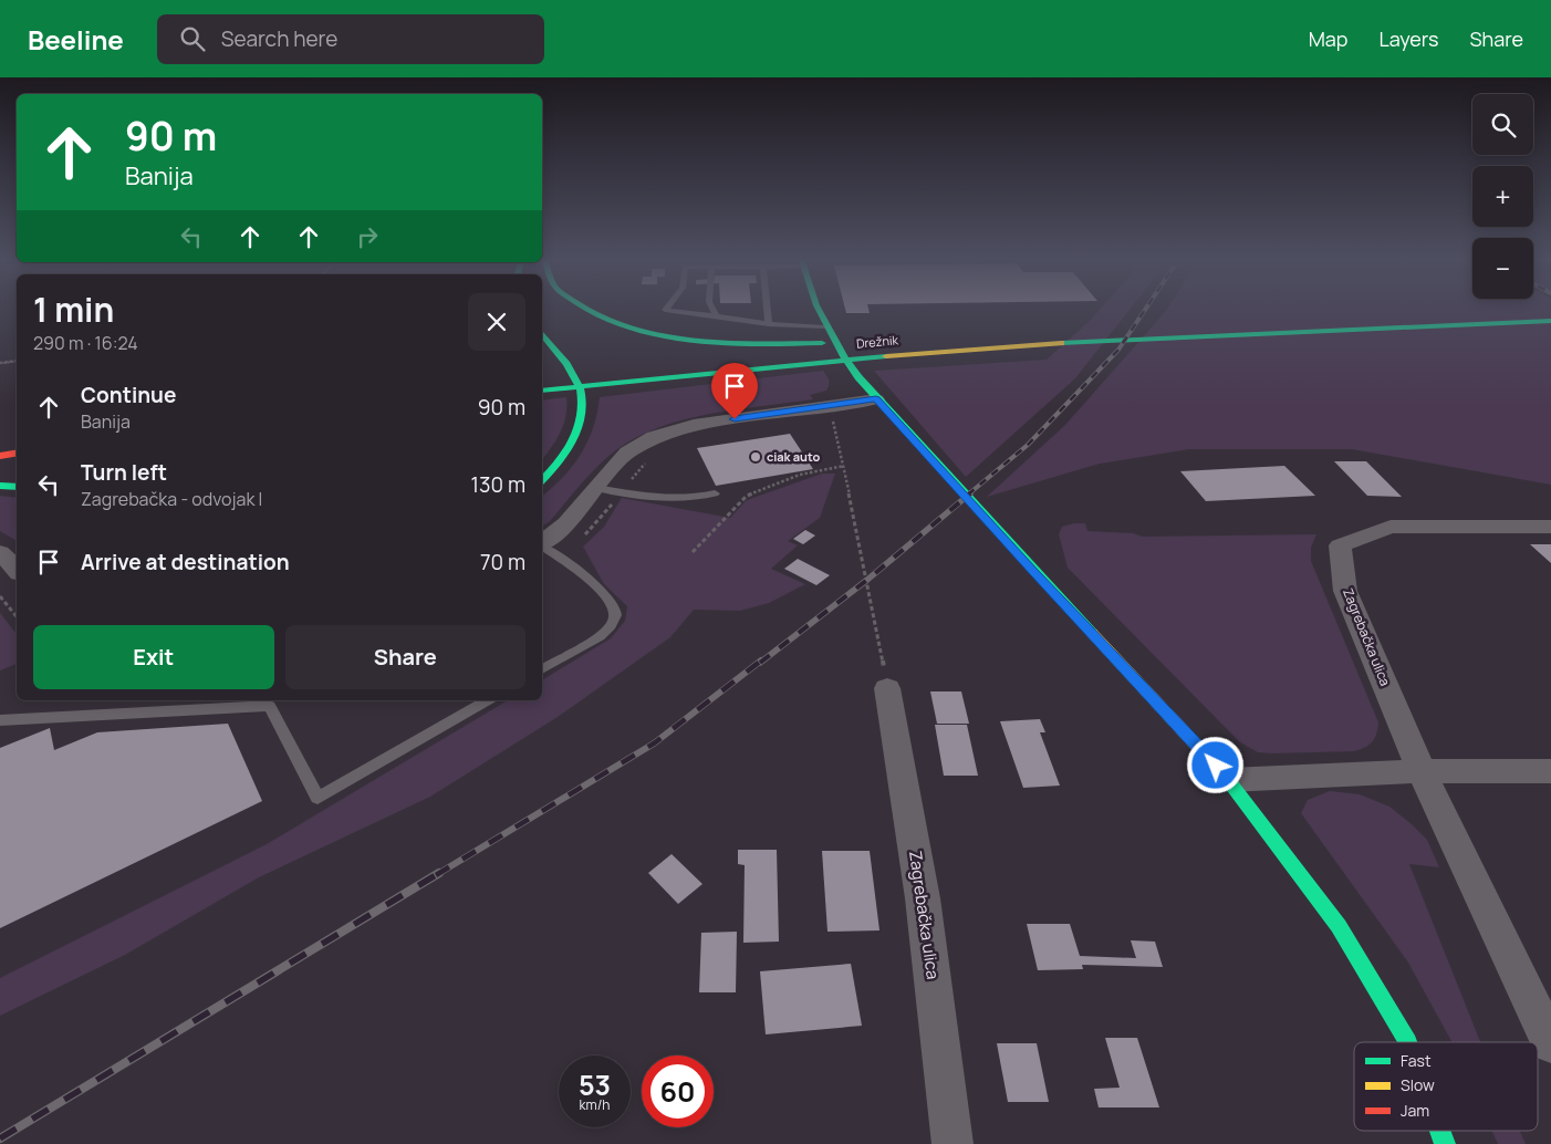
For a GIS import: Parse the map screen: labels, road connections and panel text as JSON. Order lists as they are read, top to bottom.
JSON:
{
  "streets": {
    "main road": ["Drežnik"],
    "street": ["Zagrebačka ulica"]
  },
  "places": ["ciak auto"],
  "legend": ["Fast", "Slow", "Jam"],
  "page": {
    "header": "Beeline",
    "search": "Search here",
    "nav": ["Map", "Layers", "Share"],
    "map_buttons": ["+", "−"],
    "turn": ["90 m", "Banija"],
    "heading": ["1 min", "290 m · 16:24"],
    "list": [
      {
        "name": "Continue",
        "note": "Banija",
        "value": "90 m"
      },
      {
        "name": "Turn left",
        "note": "Zagrebačka - odvojak I",
        "value": "130 m"
      },
      {
        "name": "Arrive at destination",
        "value": "70 m"
      }
    ],
    "buttons": ["Exit", "Share"],
    "speed": "53 km/h",
    "limit": "60"
  }
}
